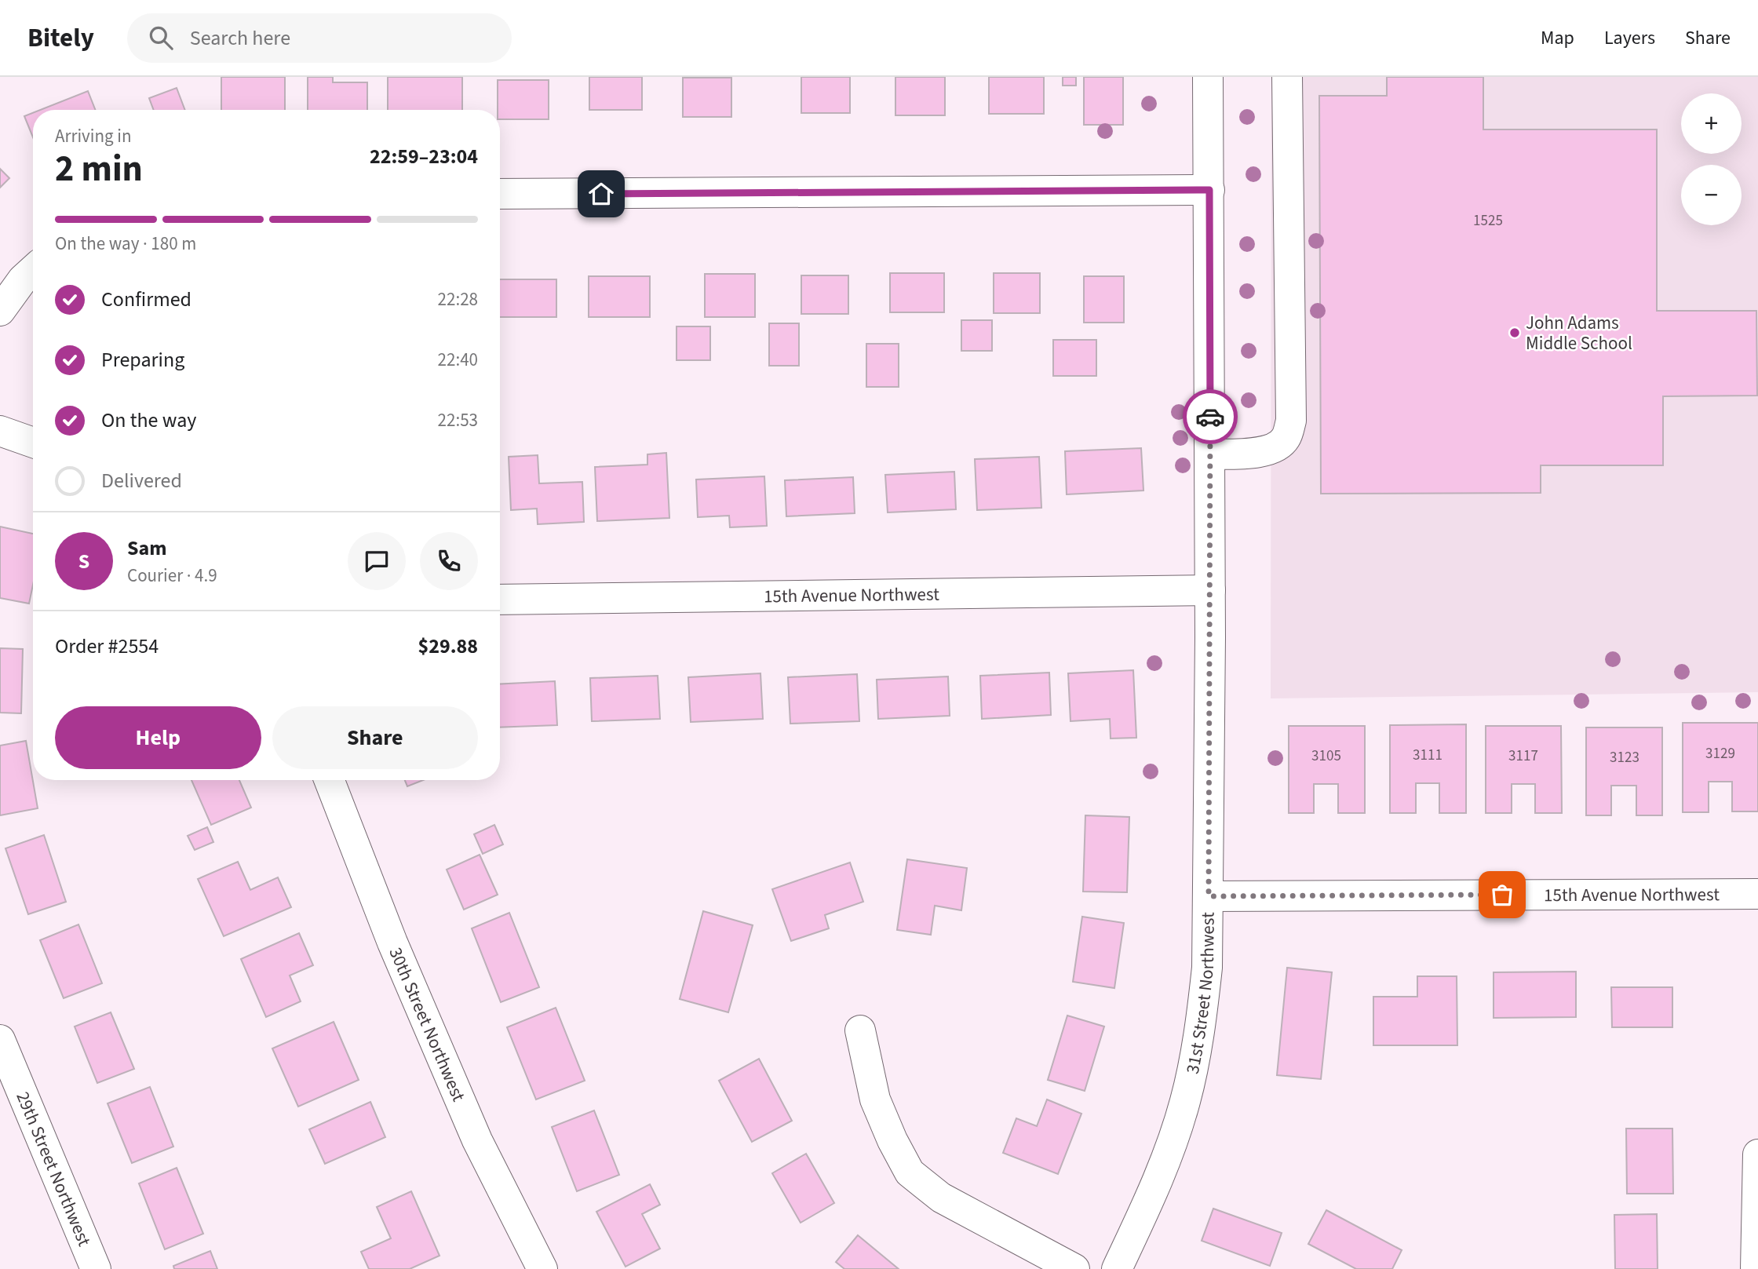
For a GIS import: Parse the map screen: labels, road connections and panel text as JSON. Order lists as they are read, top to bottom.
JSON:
{
  "streets": {
    "street": [
      "15th Avenue Northwest",
      "31st Street Northwest",
      "30th Street Northwest",
      "29th Street Northwest"
    ]
  },
  "crossings": [
    ["15th Avenue Northwest", "31st Street Northwest"]
  ],
  "places": ["John Adams Middle School"],
  "house_numbers": [
    "1525",
    "3129",
    "3111",
    "3105",
    "3117",
    "3123"
  ],
  "page": {
    "header": "Bitely",
    "search": "Search here",
    "nav": ["Map", "Layers", "Share"],
    "map_buttons": ["+", "−"],
    "heading": ["2 min", "Arriving in", "22:59–23:04"],
    "panel": [
      "Sam",
      "Courier · 4.9",
      "Order #2554",
      "$29.88"
    ],
    "bar": "On the way · 180 m",
    "list": [
      ["Confirmed", "22:28"],
      ["Preparing", "22:40"],
      ["On the way", "22:53"],
      "Delivered"
    ],
    "round": "S",
    "buttons": ["Help", "Share"]
  }
}
